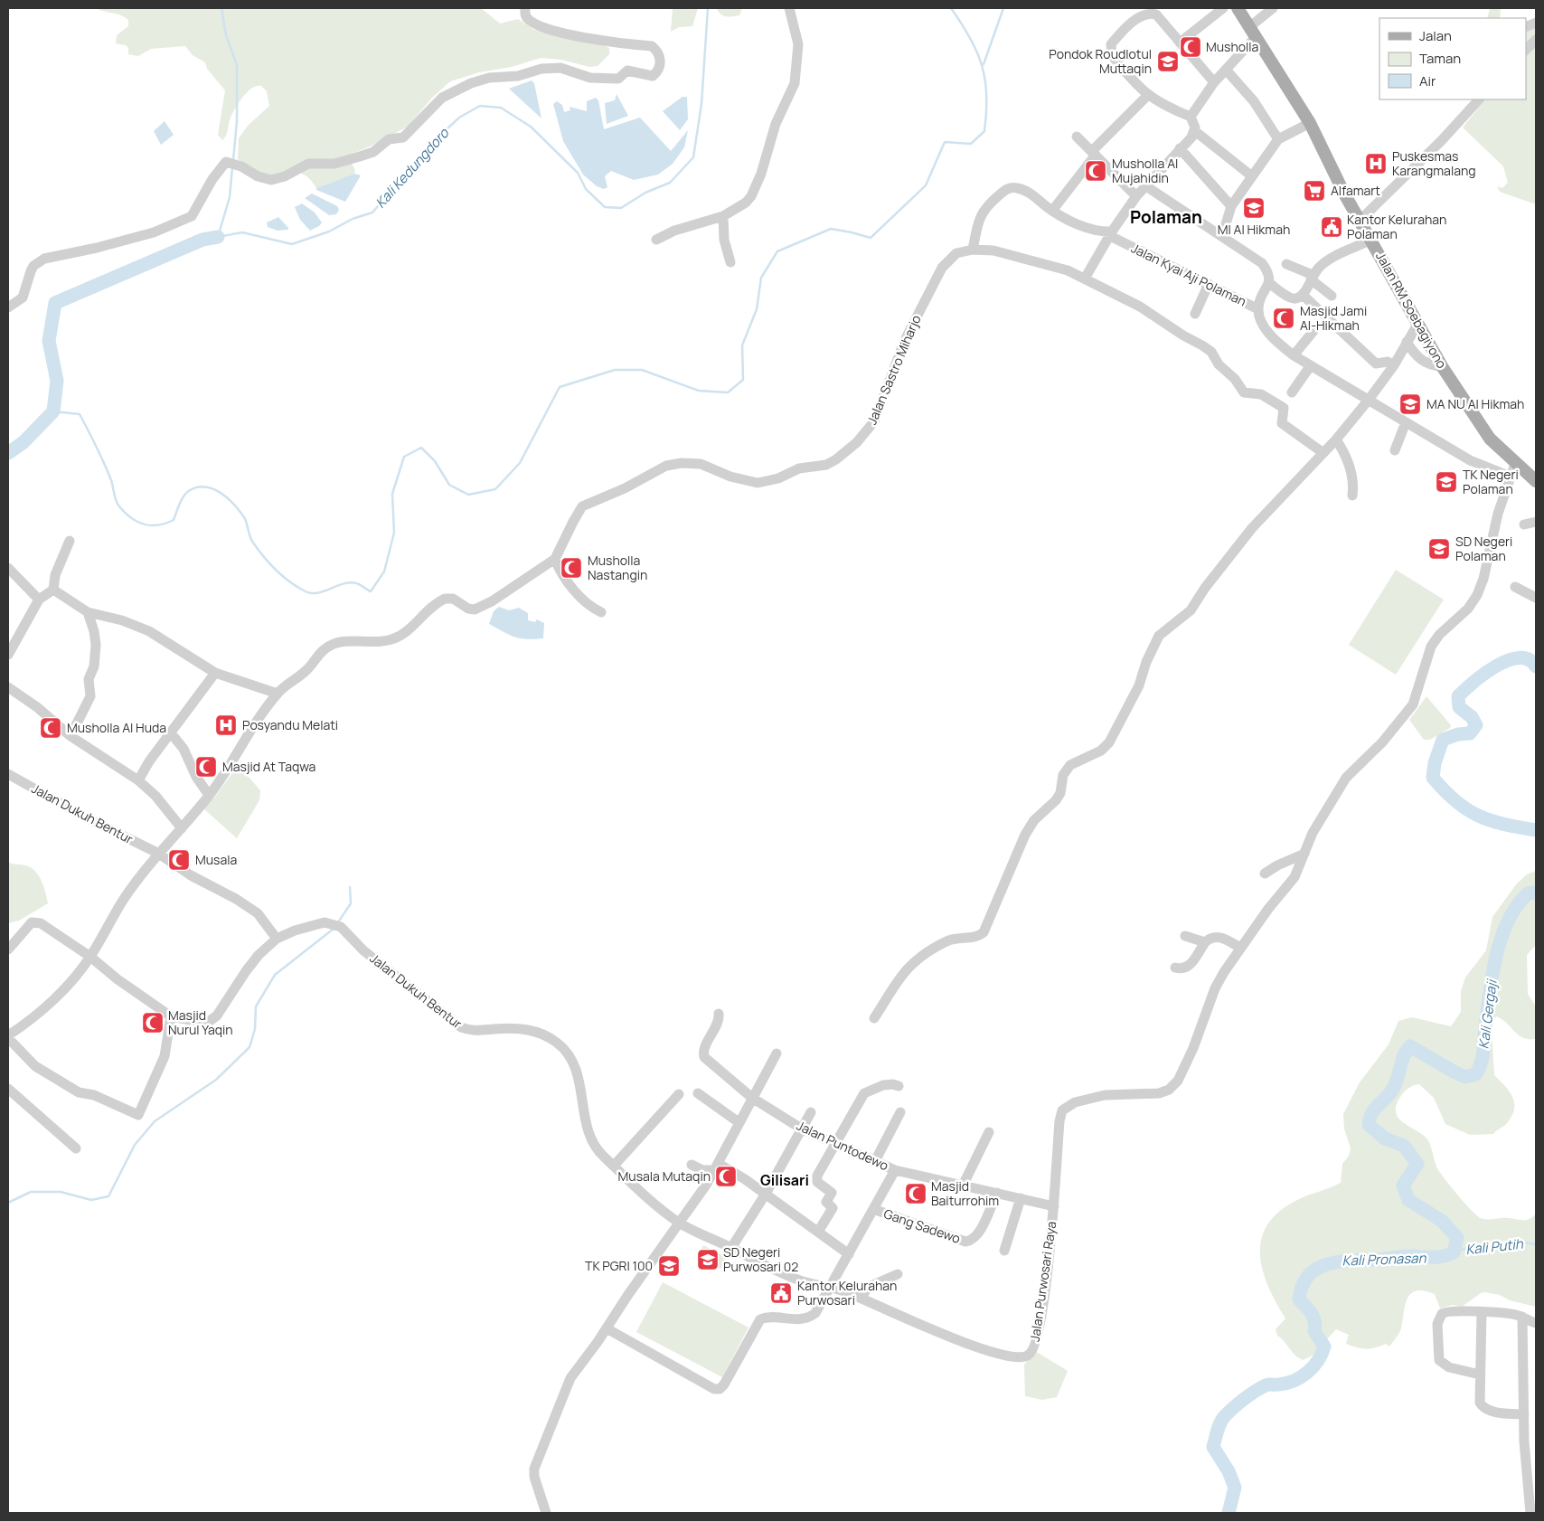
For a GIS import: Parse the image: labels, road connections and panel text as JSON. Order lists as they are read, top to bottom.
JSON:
{
  "streets": {
    "main road": ["Jalan RM Soebagiyono"],
    "street": [
      "Jalan Kyai Aji Polaman",
      "Jalan Sastro Miharjo",
      "Jalan Dukuh Bentur",
      "Jalan Puntodewo",
      "Gang Sadewo",
      "Jalan Purwosari Raya"
    ]
  },
  "crossings": [
    ["Jalan Kyai Aji Polaman", "Jalan Sastro Miharjo"],
    ["Jalan Dukuh Bentur", "Jalan Purwosari Raya"],
    ["Jalan Puntodewo", "Gang Sadewo"],
    ["Jalan Puntodewo", "Jalan Purwosari Raya"]
  ],
  "districts": ["Polaman", "Gilisari"],
  "water": [
    "Kali Kedungdoro",
    "Kali Gergaji",
    "Kali Putih",
    "Kali Pronasan"
  ],
  "places": {
    "mosque": [
      "Musholla",
      "Musholla Al Mujahidin",
      "Masjid Jami Al-Hikmah",
      "Musholla Nastangin",
      "Musholla Al Huda",
      "Masjid At Taqwa",
      "Musala",
      "Masjid Nurul Yaqin",
      "Musala Mutaqin",
      "Masjid Baiturrohim"
    ],
    "school or university": [
      "Pondok Roudlotul Muttaqin",
      "MI Al Hikmah",
      "MA NU Al Hikmah",
      "TK Negeri Polaman",
      "SD Negeri Polaman",
      "SD Negeri Purwosari 02",
      "TK PGRI 100"
    ],
    "hospital": ["Puskesmas Karangmalang", "Posyandu Melati"],
    "supermarket": ["Alfamart"],
    "public building": ["Kantor Kelurahan Polaman", "Kantor Kelurahan Purwosari"]
  },
  "legend": ["Jalan", "Taman", "Air"]
}
